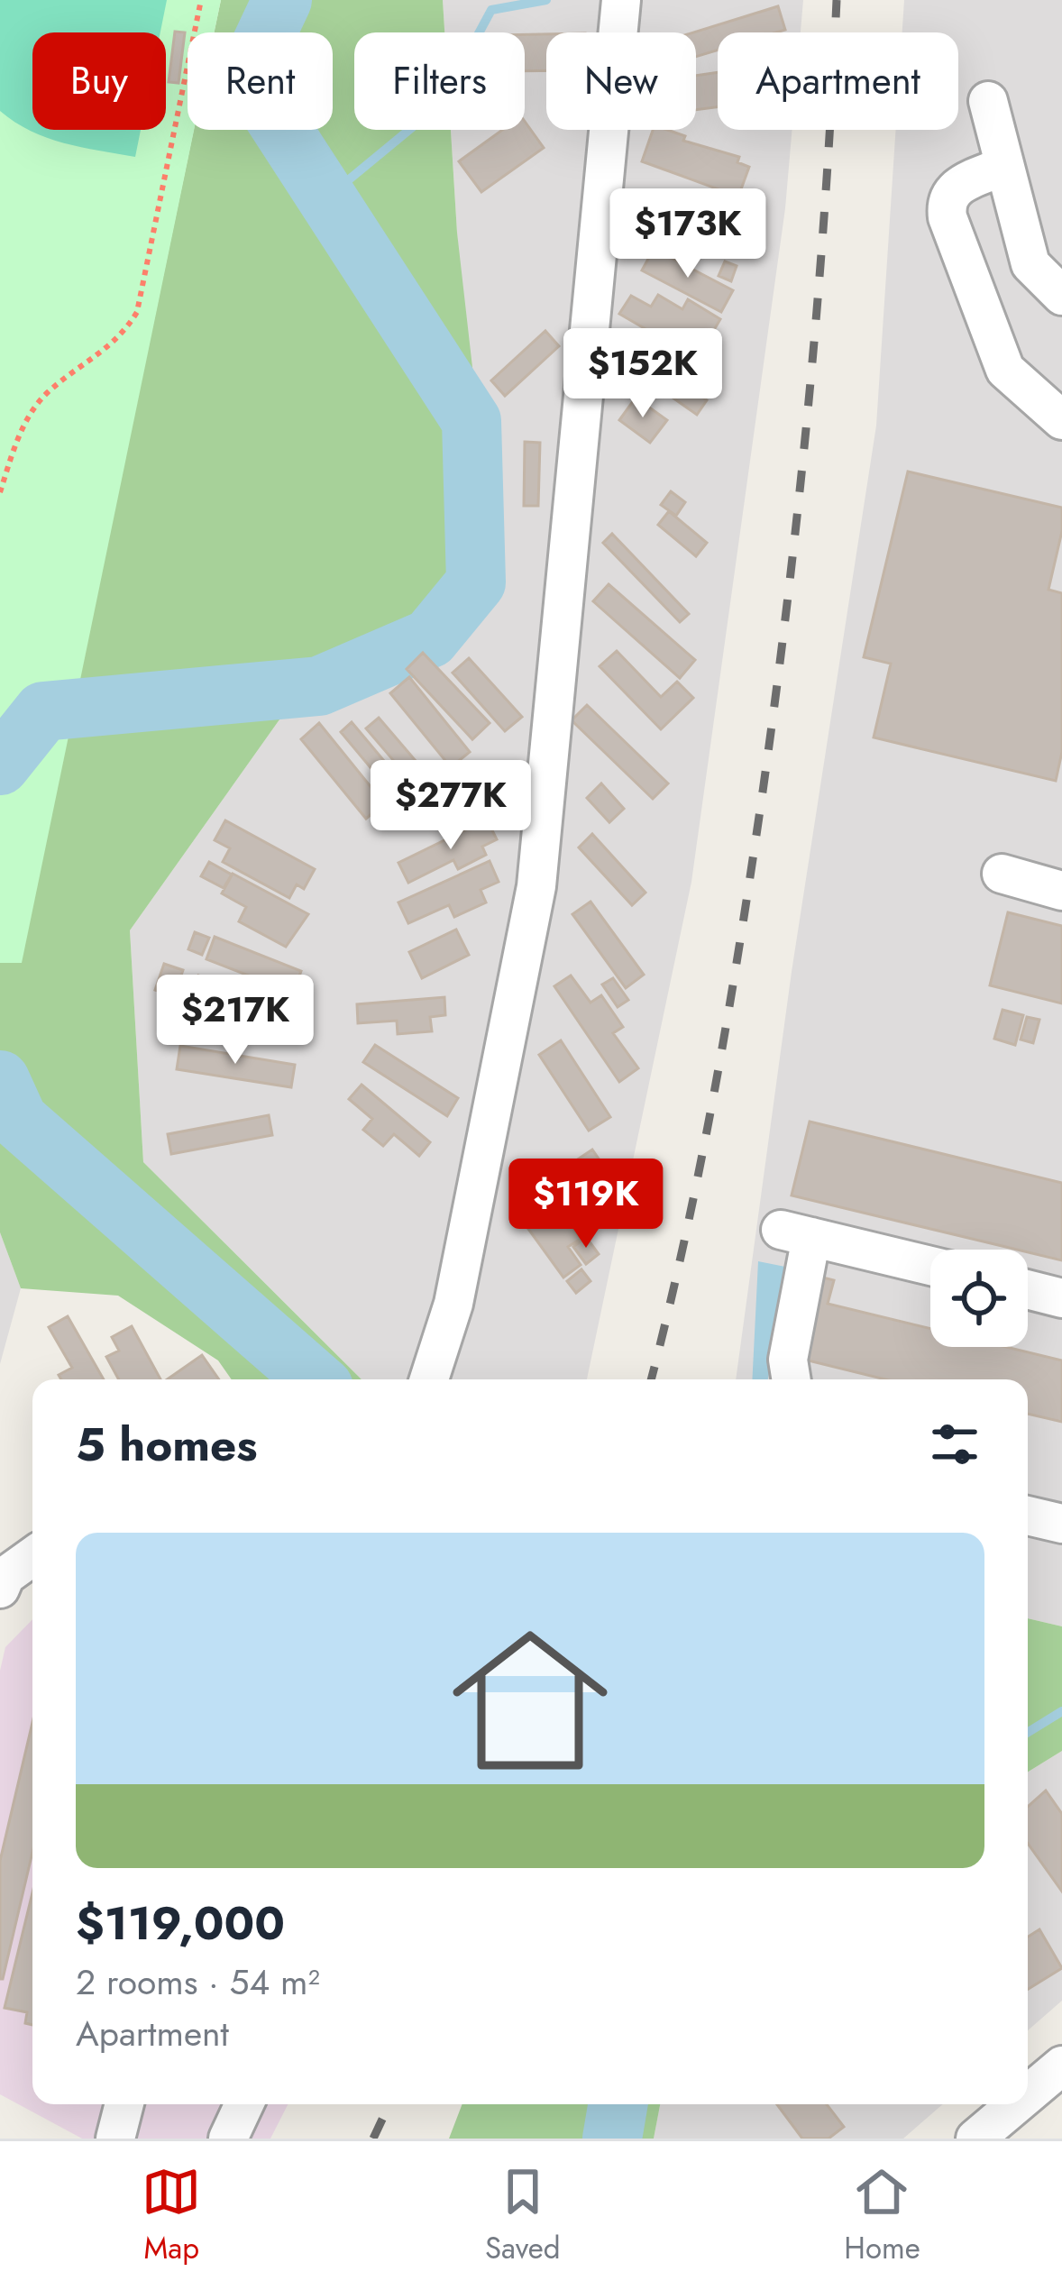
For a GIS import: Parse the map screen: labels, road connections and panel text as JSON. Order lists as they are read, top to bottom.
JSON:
{
  "page": {
    "chip": [
      "Buy",
      "Rent",
      "Filters",
      "New",
      "Apartment"
    ],
    "price": [
      "$173K",
      "$152K",
      "$277K",
      "$217K",
      "$119K"
    ],
    "heading": "5 homes",
    "list": [
      {
        "name": "$119,000",
        "note": "2 rooms · 54 m² · Apartment"
      }
    ],
    "tabs": ["Map", "Saved", "Home"]
  }
}
